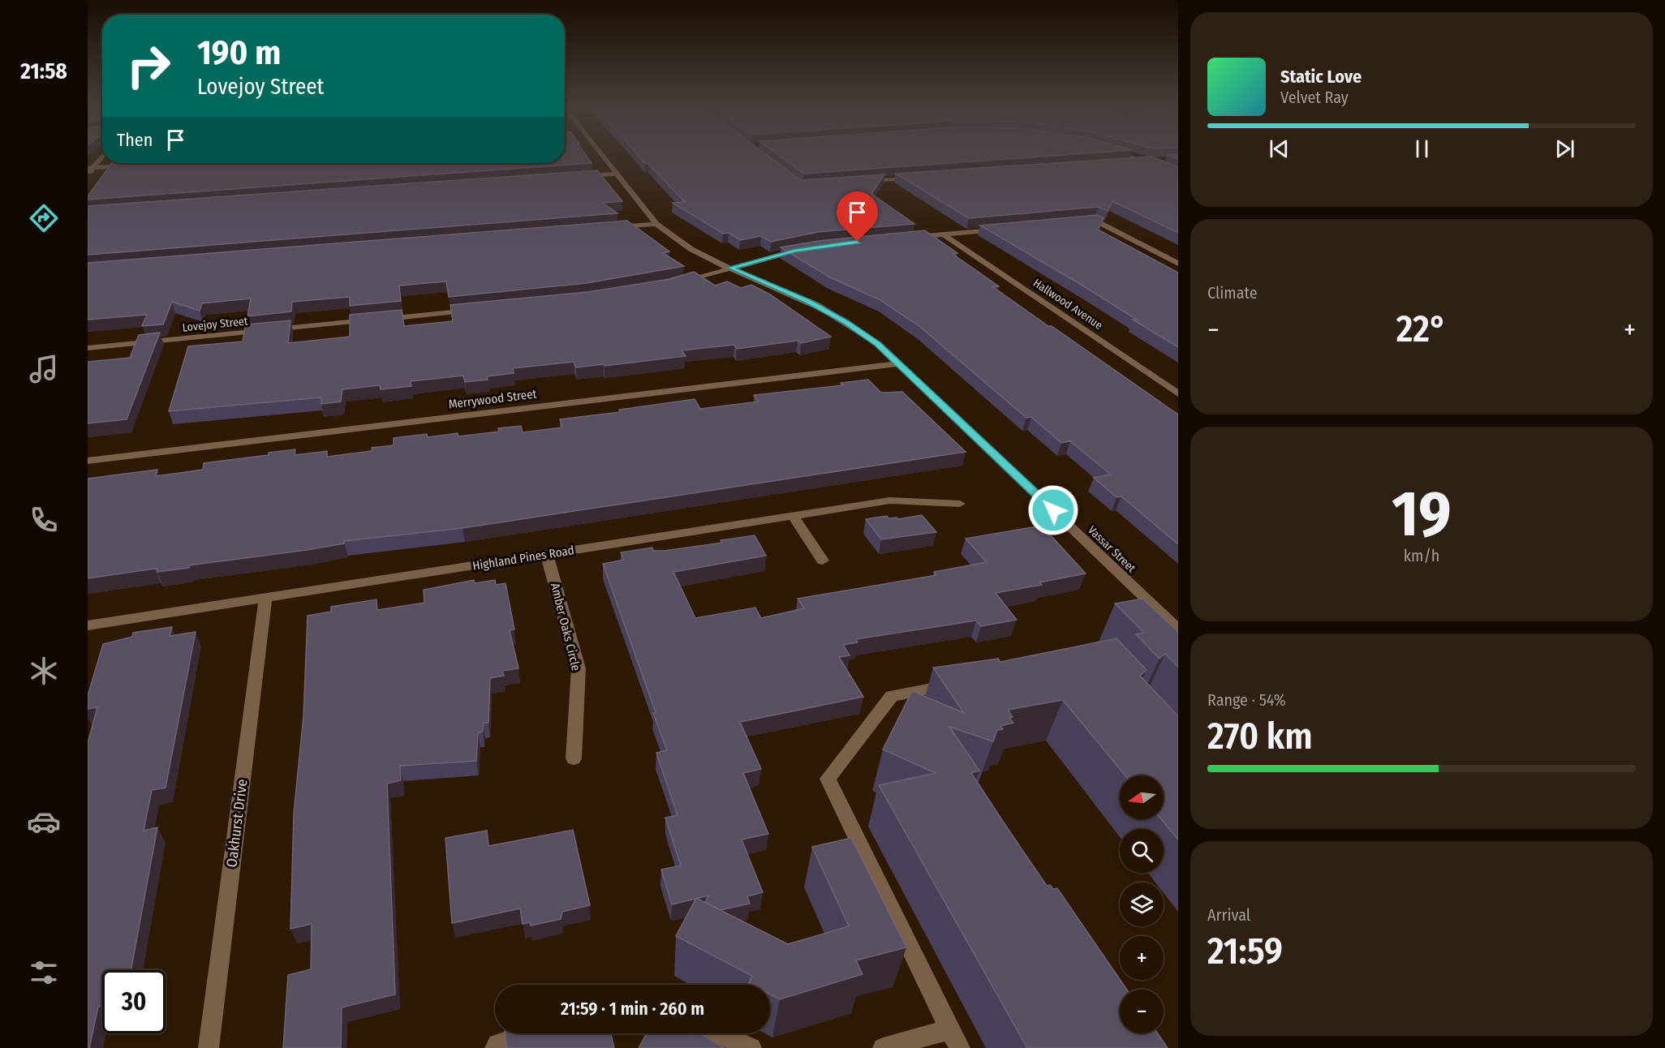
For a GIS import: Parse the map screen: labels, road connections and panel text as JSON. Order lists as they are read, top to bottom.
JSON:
{
  "streets": {
    "street": [
      "Hallwood Avenue",
      "Lovejoy Street",
      "Merrywood Street",
      "Vassar Street",
      "Highland Pines Road",
      "Amber Oaks Circle",
      "Oakhurst Drive"
    ]
  },
  "crossings": [
    ["Merrywood Street", "Vassar Street"],
    ["Highland Pines Road", "Amber Oaks Circle"],
    ["Highland Pines Road", "Oakhurst Drive"]
  ],
  "north": "left",
  "page": {
    "tabs": "21:58",
    "turn": ["190 m", "Lovejoy Street"],
    "song": ["Static Love", "Velvet Ray"],
    "then": "Then",
    "tile": [
      "Climate",
      ["19", "km/h"],
      ["Range · 54%", "270 km"],
      ["Arrival", "21:59"]
    ],
    "heat": ["−", "22°", "+"],
    "map_buttons": ["+", "−"],
    "limit": "30",
    "trip": "21:59 · 1 min · 260 m"
  }
}
